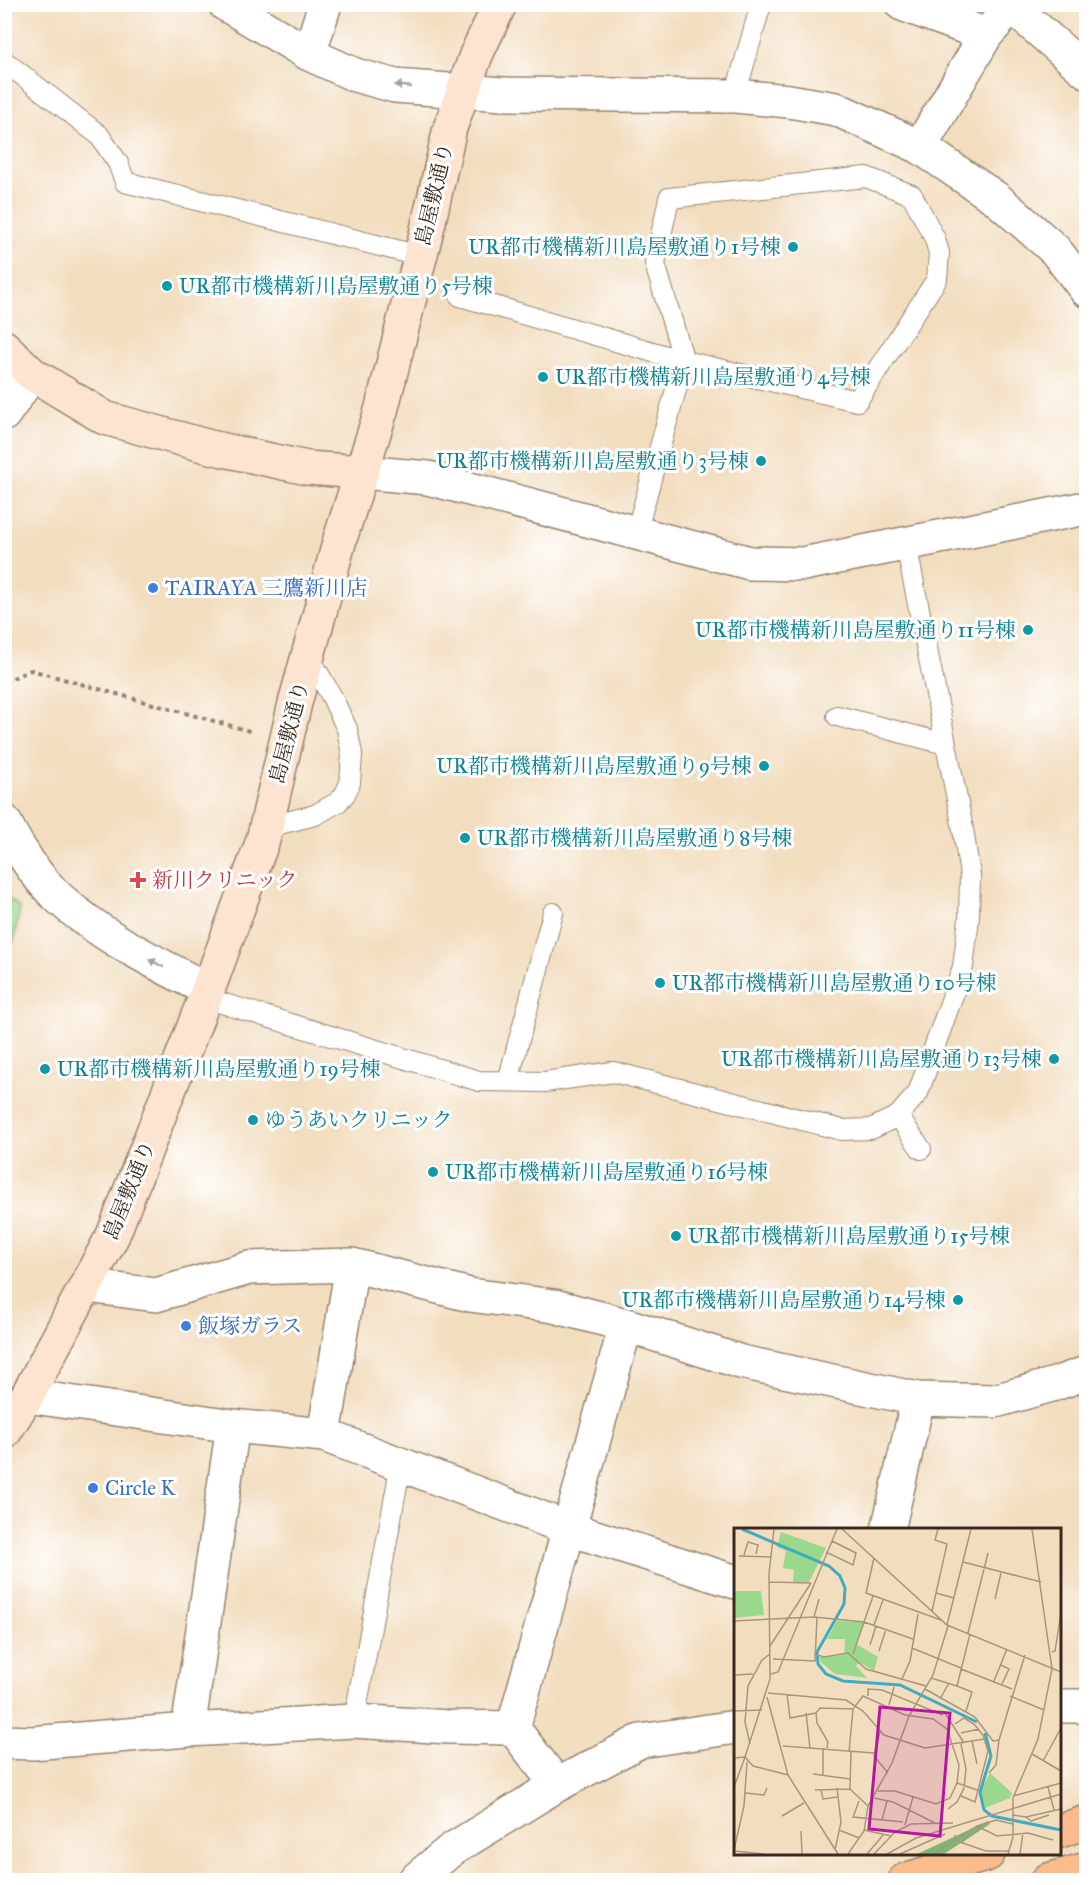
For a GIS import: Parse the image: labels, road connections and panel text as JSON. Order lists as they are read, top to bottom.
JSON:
{
  "streets": {
    "street": ["島屋敷通り"]
  },
  "places": {
    "other": [
      "UR都市機構新川島屋敷通り1号棟",
      "UR都市機構新川島屋敷通り5号棟",
      "UR都市機構新川島屋敷通り4号棟",
      "UR都市機構新川島屋敷通り3号棟",
      "TAIRAYA 三鷹新川店",
      "UR都市機構新川島屋敷通り11号棟",
      "UR都市機構新川島屋敷通り9号棟",
      "UR都市機構新川島屋敷通り8号棟",
      "UR都市機構新川島屋敷通り10号棟",
      "UR都市機構新川島屋敷通り13号棟",
      "UR都市機構新川島屋敷通り19号棟",
      "ゆうあいクリニック",
      "UR都市機構新川島屋敷通り16号棟",
      "UR都市機構新川島屋敷通り15号棟",
      "UR都市機構新川島屋敷通り14号棟",
      "飯塚ガラス",
      "Circle K"
    ],
    "health": ["新川クリニック"]
  }
}
